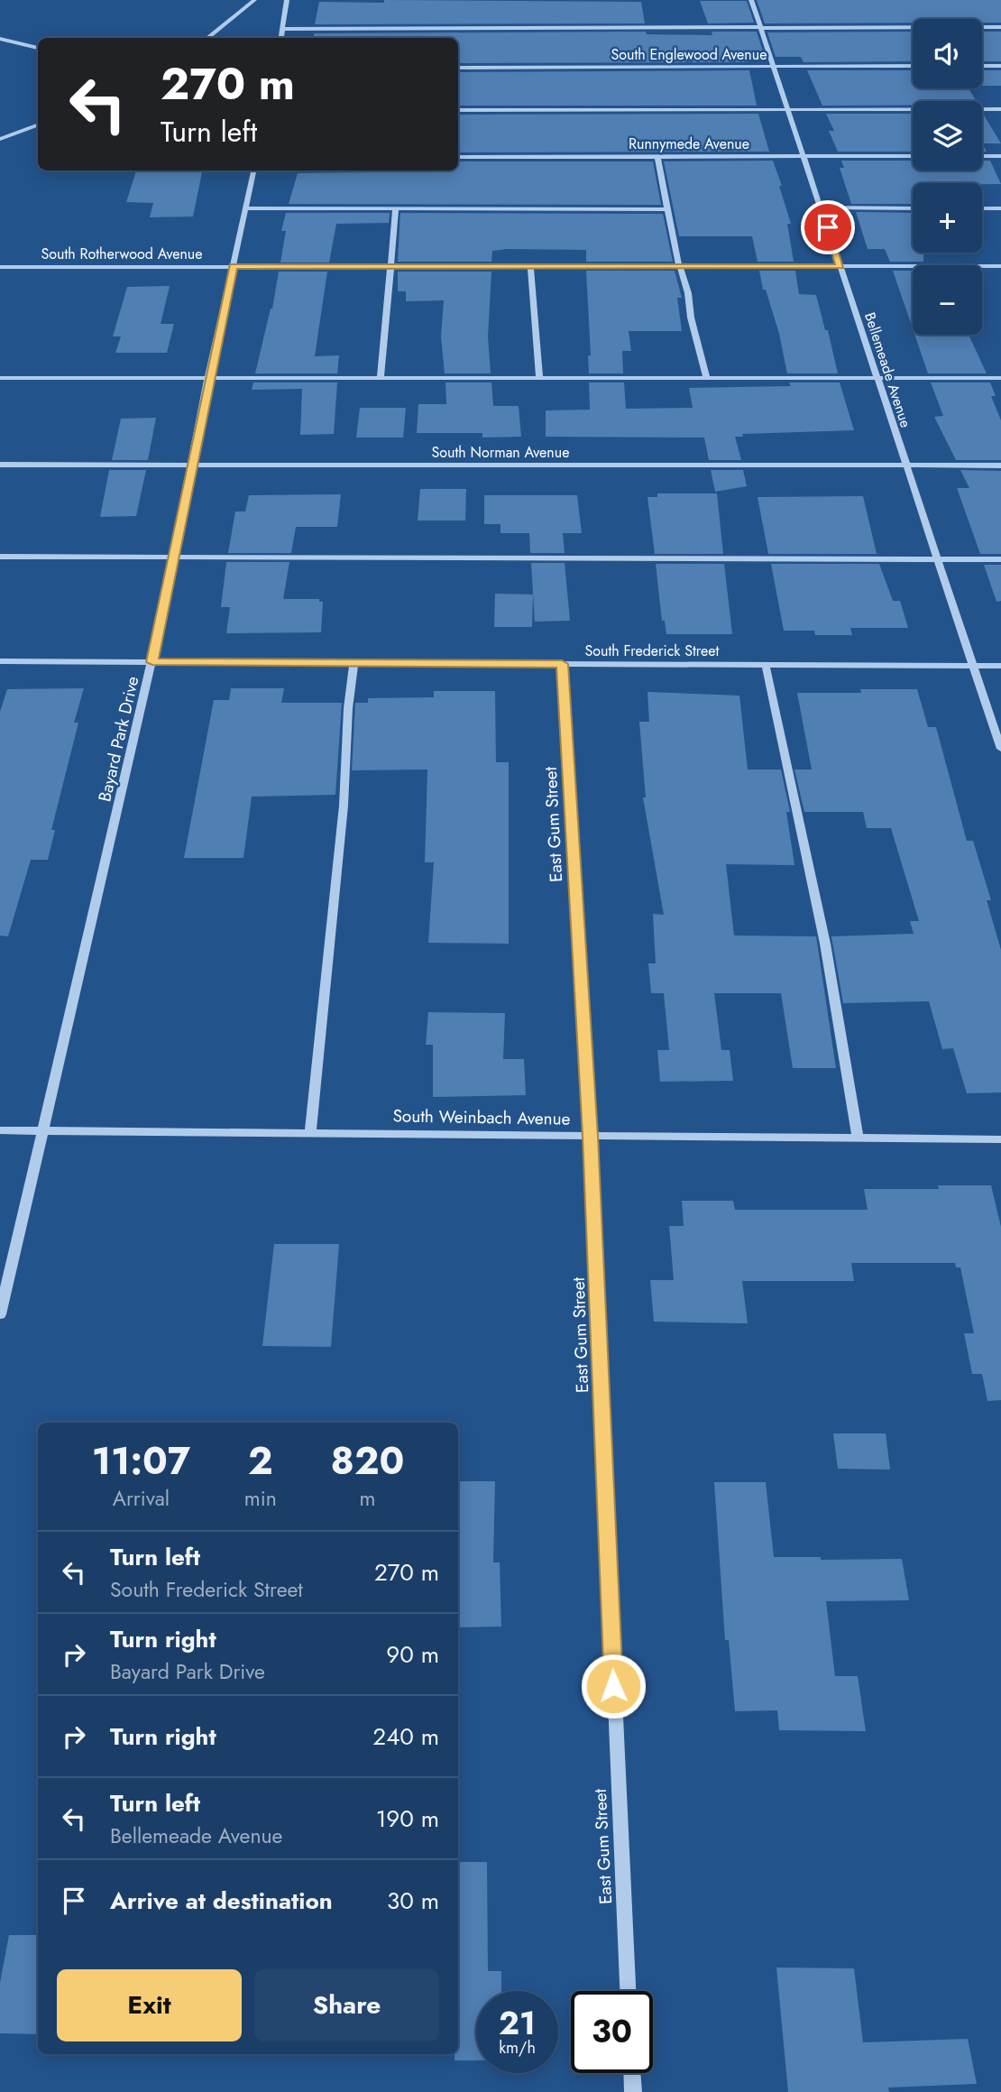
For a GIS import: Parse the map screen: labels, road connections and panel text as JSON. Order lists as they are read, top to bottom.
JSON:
{
  "streets": {
    "street": [
      "South Englewood Avenue",
      "Runnymede Avenue",
      "South Rotherwood Avenue",
      "Bellemeade Avenue",
      "South Norman Avenue",
      "South Frederick Street",
      "Bayard Park Drive",
      "East Gum Street",
      "South Weinbach Avenue"
    ]
  },
  "crossings": [
    ["South Englewood Avenue", "Bellemeade Avenue"],
    ["Runnymede Avenue", "Bellemeade Avenue"],
    ["South Rotherwood Avenue", "Bellemeade Avenue"],
    ["South Rotherwood Avenue", "Bayard Park Drive"],
    ["Bellemeade Avenue", "South Norman Avenue"],
    ["Bellemeade Avenue", "South Frederick Street"],
    ["South Norman Avenue", "Bayard Park Drive"],
    ["South Frederick Street", "Bayard Park Drive"],
    ["South Frederick Street", "East Gum Street"],
    ["Bayard Park Drive", "South Weinbach Avenue"],
    ["East Gum Street", "South Weinbach Avenue"]
  ],
  "page": {
    "map_buttons": ["+", "−"],
    "turn": ["270 m", "Turn left"],
    "eta": [
      "11:07",
      "Arrival",
      "2",
      "min",
      "820",
      "m"
    ],
    "list": [
      {
        "name": "Turn left",
        "note": "South Frederick Street",
        "value": "270 m"
      },
      {
        "name": "Turn right",
        "note": "Bayard Park Drive",
        "value": "90 m"
      },
      {
        "name": "Turn right",
        "value": "240 m"
      },
      {
        "name": "Turn left",
        "note": "Bellemeade Avenue",
        "value": "190 m"
      },
      {
        "name": "Arrive at destination",
        "value": "30 m"
      }
    ],
    "buttons": ["Exit", "Share"],
    "speed": "21 km/h",
    "limit": "30"
  }
}
